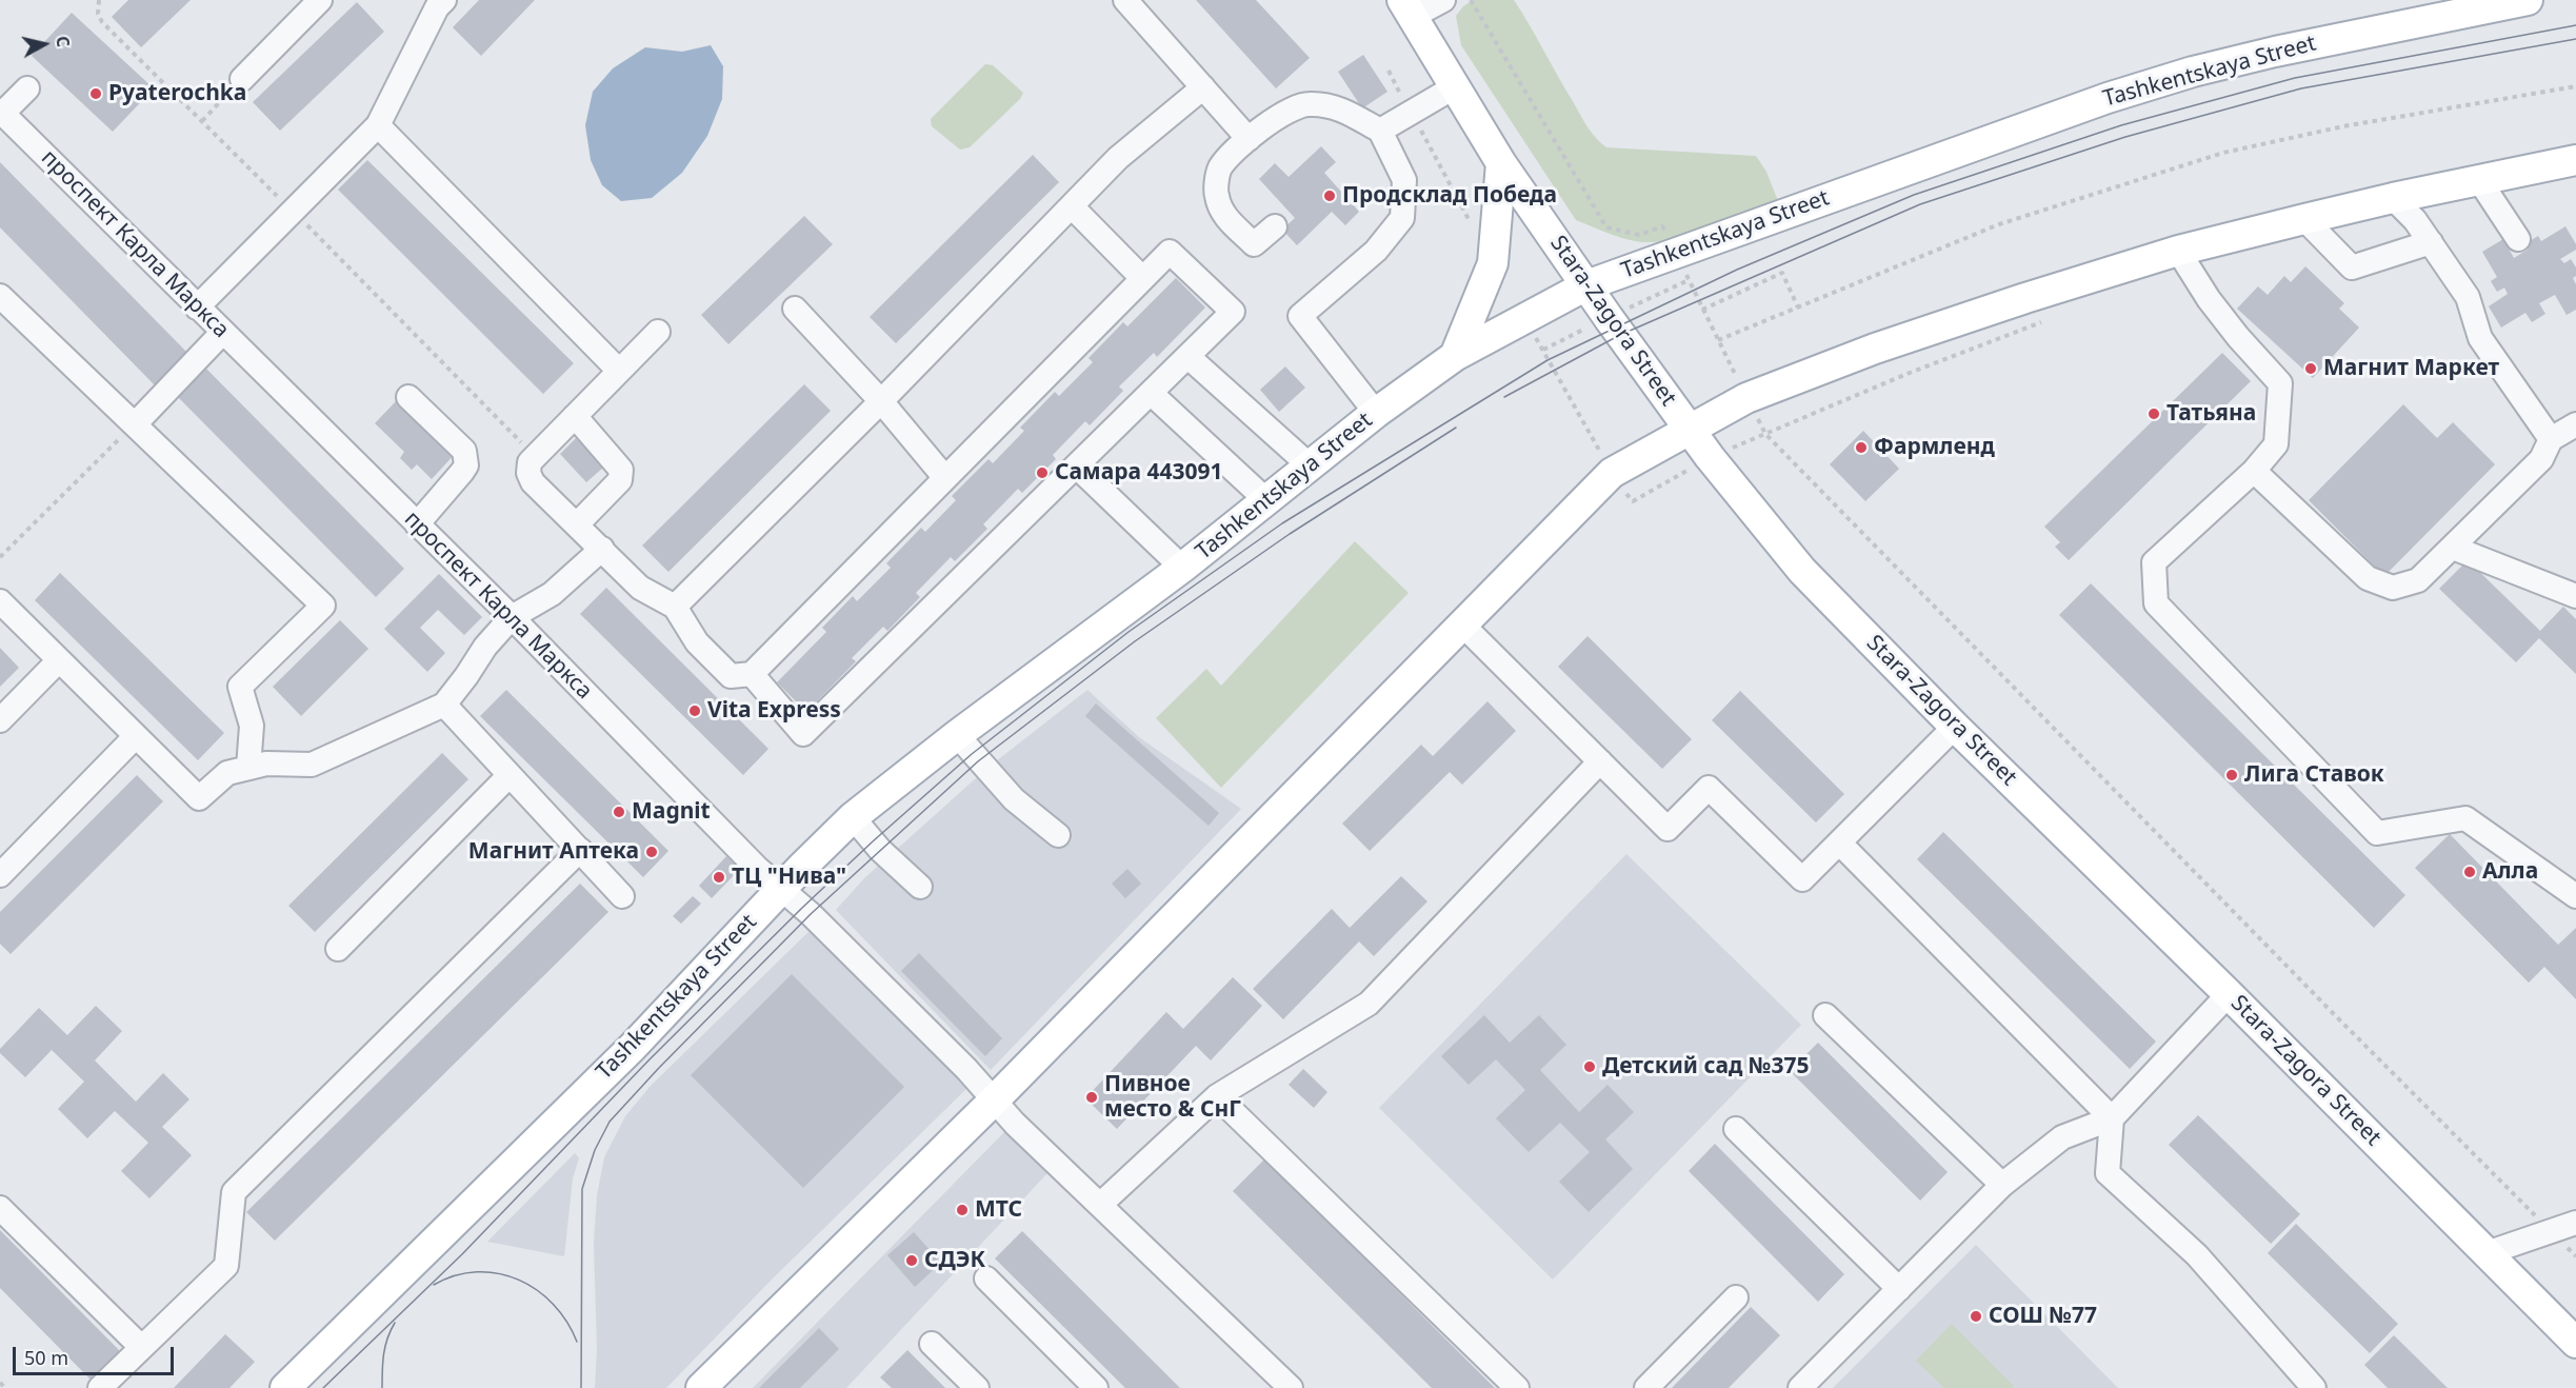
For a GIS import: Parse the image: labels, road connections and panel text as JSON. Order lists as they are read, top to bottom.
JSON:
{
  "streets": {
    "main road": ["Tashkentskaya Street", "Stara-Zagora Street"],
    "street": ["проспект Карла Маркса"]
  },
  "crossings": [
    ["Tashkentskaya Street", "проспект Карла Маркса"],
    ["Tashkentskaya Street", "Stara-Zagora Street"]
  ],
  "places": [
    "Pyaterochka",
    "Продсклад Победа",
    "Магнит Маркет",
    "Татьяна",
    "Фармленд",
    "Самара 443091",
    "Vita Express",
    "Лига Ставок",
    "Magnit",
    "Магнит Аптека",
    "Алла",
    "ТЦ \"Нива\"",
    "Детский сад №375",
    "Пивное место & СнГ",
    "МТС",
    "СДЭК",
    "СОШ №77"
  ],
  "scale_bar": "50 m",
  "north": "right"
}
